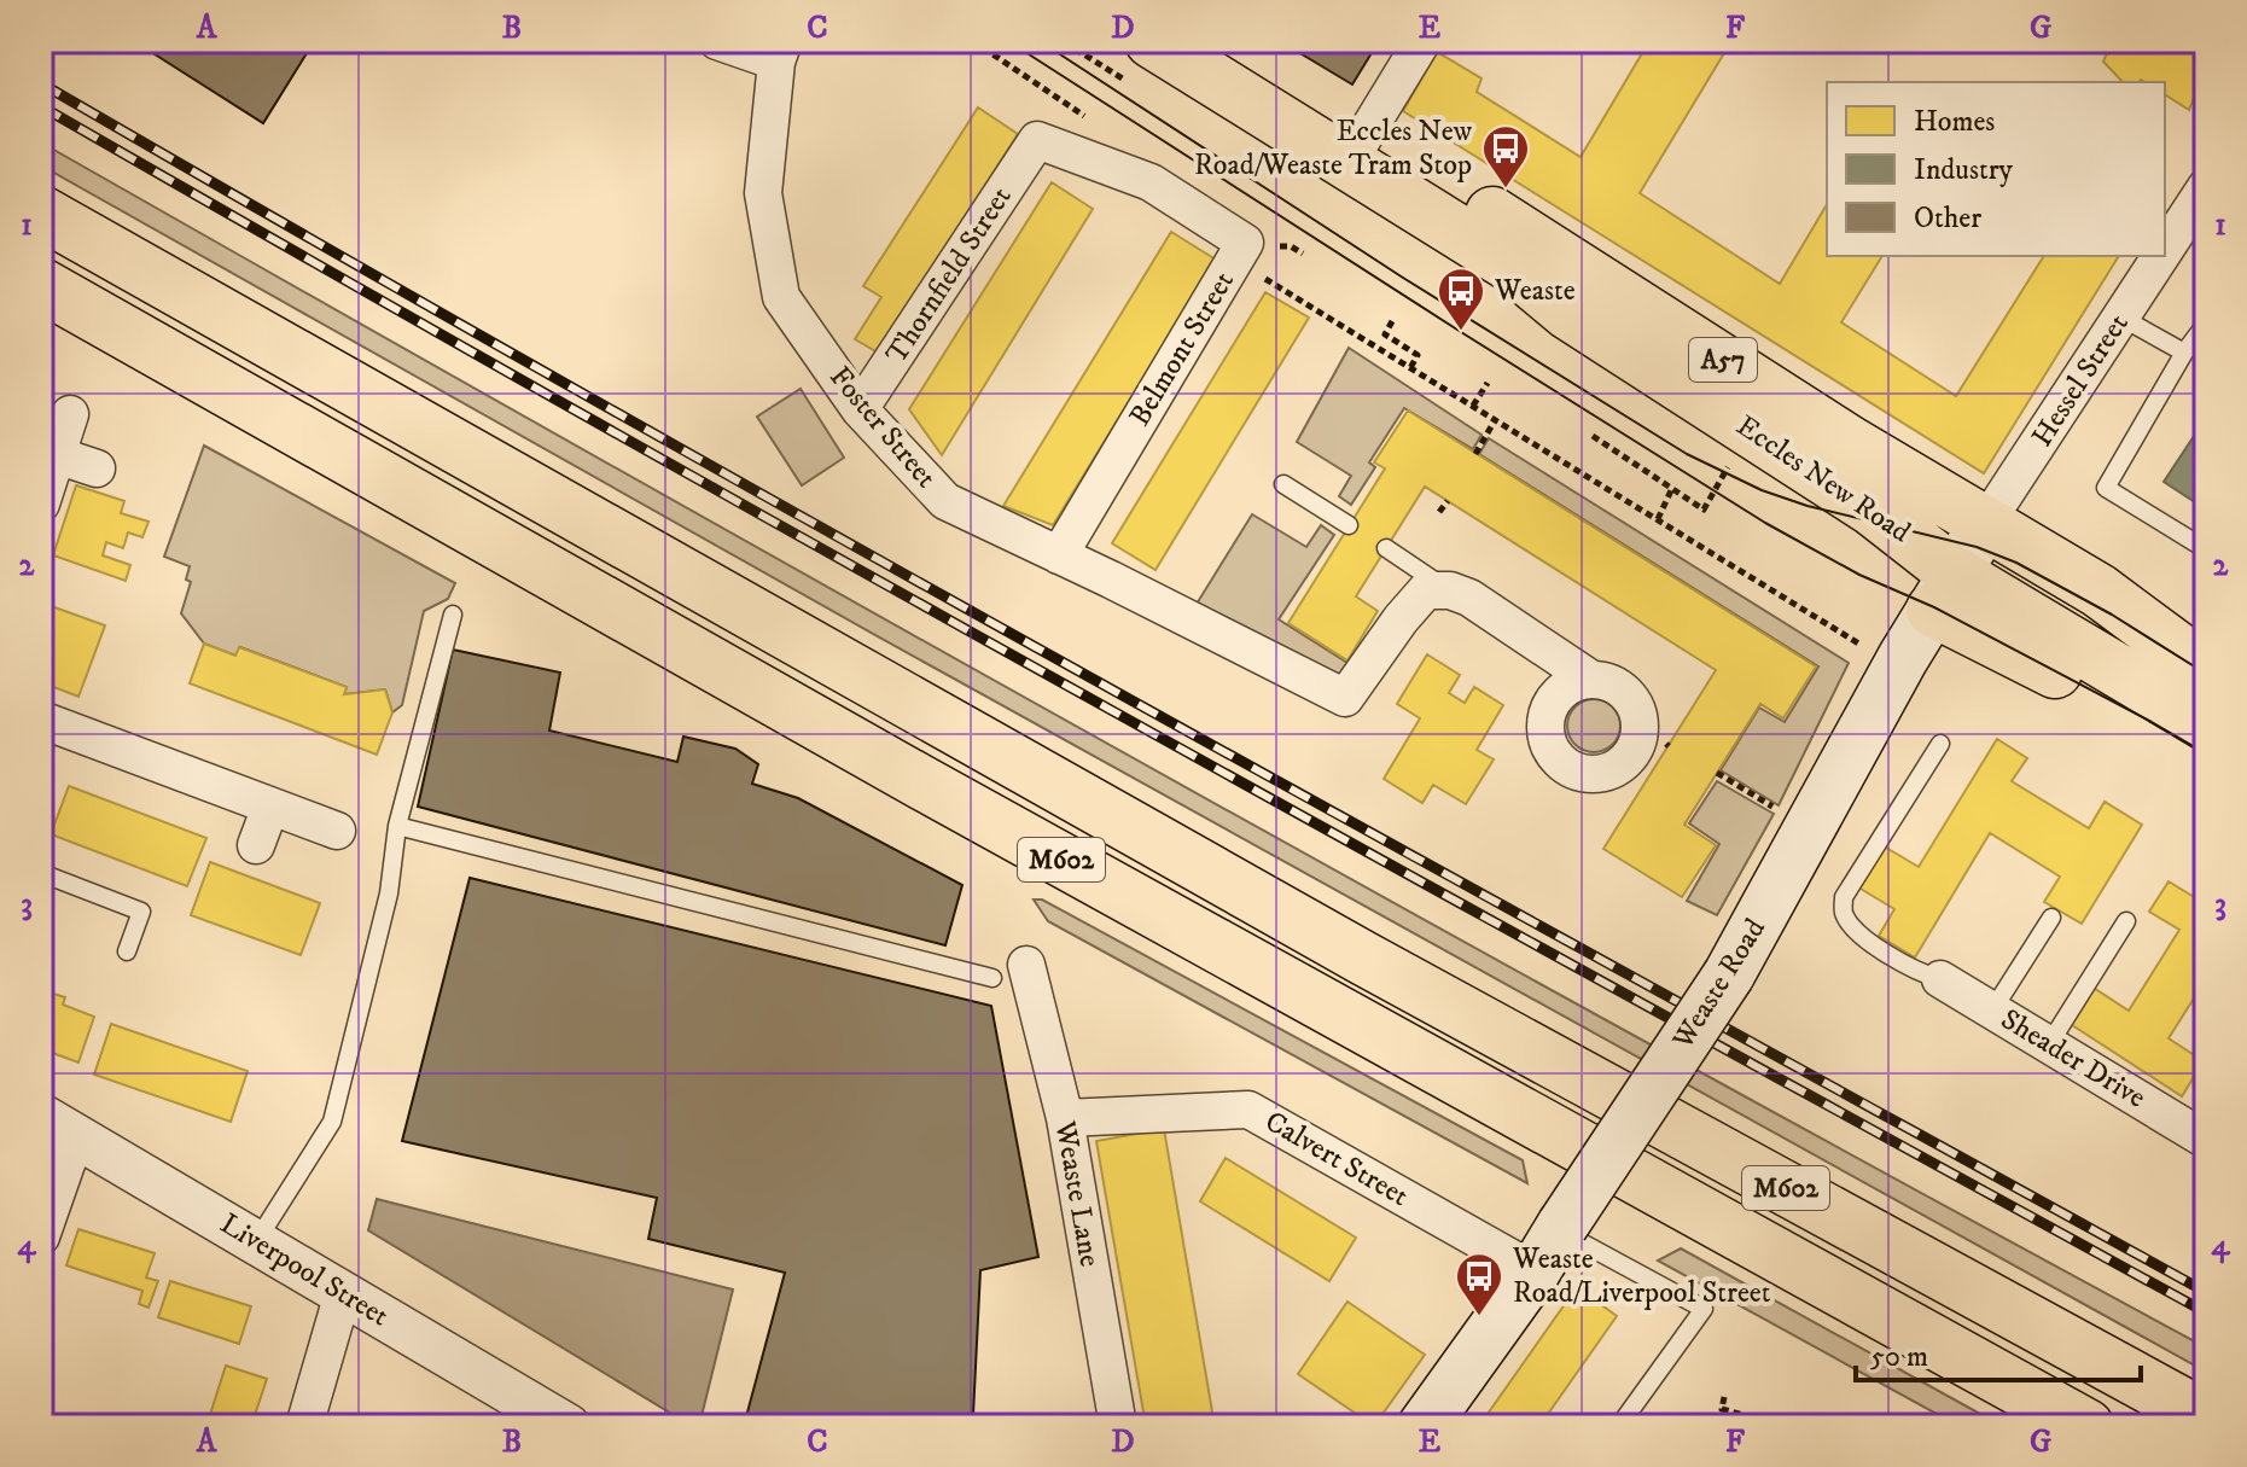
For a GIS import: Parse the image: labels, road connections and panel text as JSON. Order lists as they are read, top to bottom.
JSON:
{
  "streets": {
    "main road": [
      "A57",
      "Eccles New Road",
      "M602",
      "Weaste Road"
    ],
    "street": [
      "Thornfield Street",
      "Belmont Street",
      "Hessel Street",
      "Foster Street",
      "Sheader Drive",
      "Calvert Street",
      "Weaste Lane",
      "Liverpool Street"
    ]
  },
  "crossings": [
    ["Thornfield Street", "Belmont Street"],
    ["Thornfield Street", "Foster Street"],
    ["Belmont Street", "Foster Street"],
    ["Hessel Street", "Eccles New Road"],
    ["Hessel Street", "Weaste Road"],
    ["Eccles New Road", "Weaste Road"],
    ["Weaste Road", "Calvert Street"],
    ["Calvert Street", "Weaste Lane"]
  ],
  "places": {
    "bus stop": ["Eccles New Road/Weaste Tram Stop", "Weaste", "Weaste Road/Liverpool Street"]
  },
  "legend": ["Homes", "Industry", "Other"],
  "scale_bar": "50 m",
  "grid": {
    "columns": [
      "A",
      "B",
      "C",
      "D",
      "E",
      "F",
      "G"
    ],
    "rows": [
      "1",
      "2",
      "3",
      "4"
    ]
  }
}
